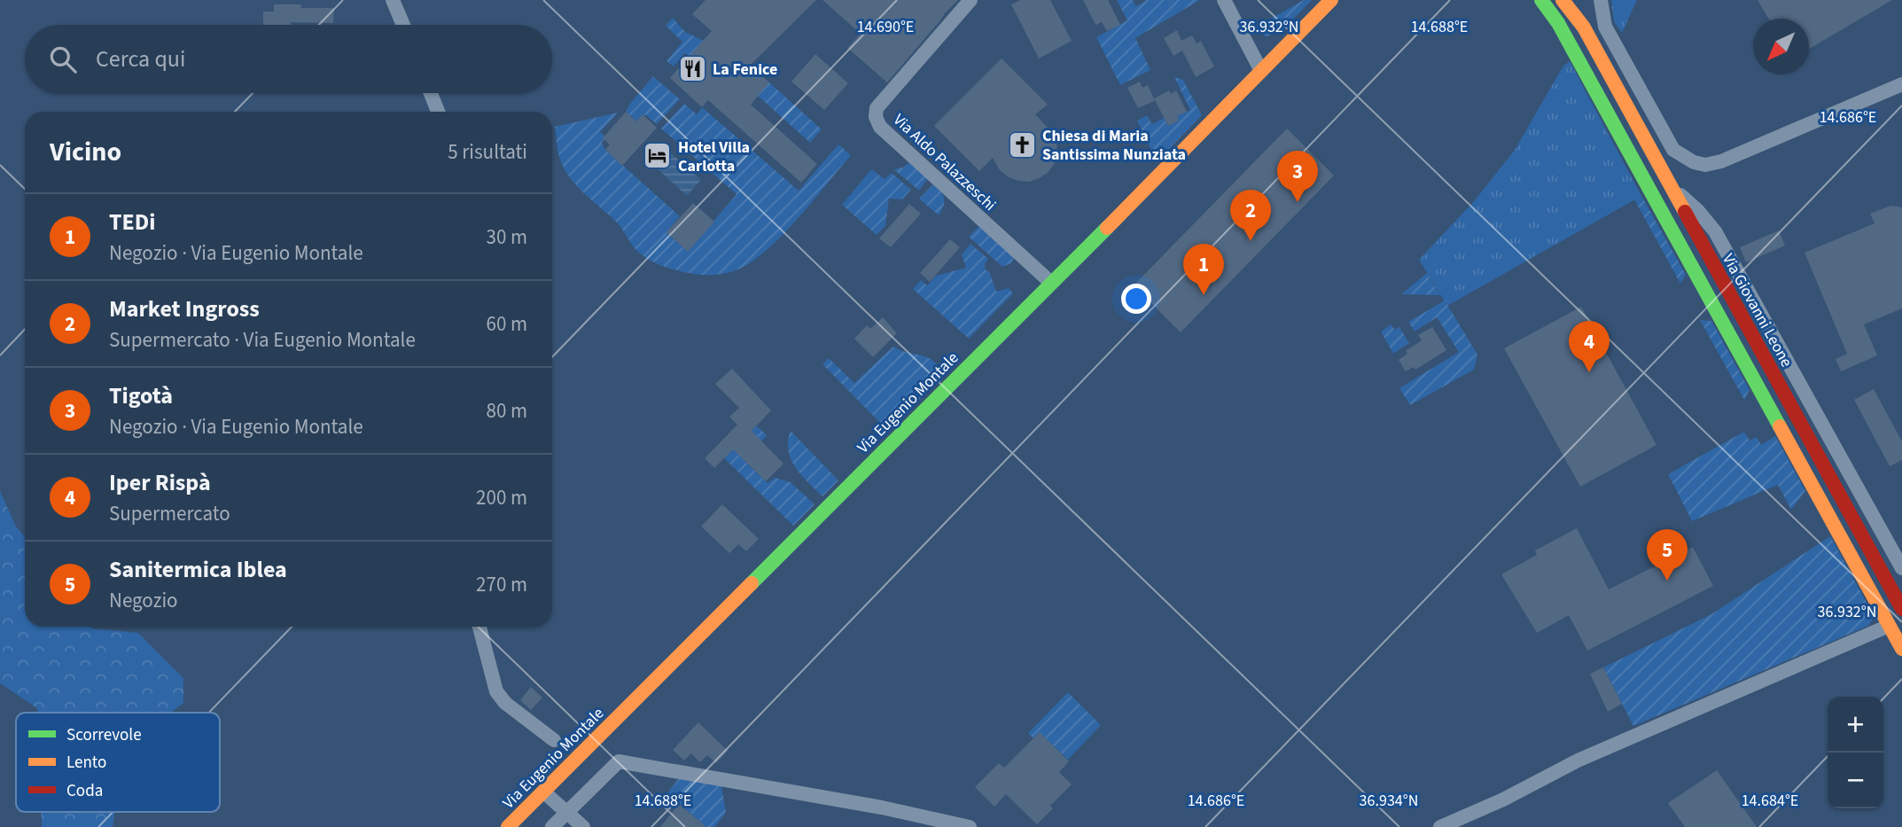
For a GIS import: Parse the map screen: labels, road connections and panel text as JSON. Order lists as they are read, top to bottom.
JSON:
{
  "streets": {
    "main road": ["Via Giovanni Leone", "Via Eugenio Montale"],
    "street": ["Via Aldo Palazzeschi"]
  },
  "crossings": [
    ["Via Aldo Palazzeschi", "Via Eugenio Montale"]
  ],
  "places": {
    "restaurant": ["La Fenice"],
    "church": ["Chiesa di Maria Santissima Nunziata"],
    "hotel": ["Hotel Villa Carlotta"]
  },
  "legend": ["Scorrevole", "Lento", "Coda"],
  "north": "bottom left",
  "page": {
    "search": "Cerca qui",
    "heading": ["Vicino", "5 risultati"],
    "pins": [
      "3",
      "2",
      "1",
      "4",
      "5"
    ],
    "list": [
      {
        "mark": "1",
        "name": "TEDi",
        "note": "Negozio · Via Eugenio Montale",
        "value": "30 m"
      },
      {
        "mark": "2",
        "name": "Market Ingross",
        "note": "Supermercato · Via Eugenio Montale",
        "value": "60 m"
      },
      {
        "mark": "3",
        "name": "Tigotà",
        "note": "Negozio · Via Eugenio Montale",
        "value": "80 m"
      },
      {
        "mark": "4",
        "name": "Iper Rispà",
        "note": "Supermercato",
        "value": "200 m"
      },
      {
        "mark": "5",
        "name": "Sanitermica Iblea",
        "note": "Negozio",
        "value": "270 m"
      }
    ],
    "map_buttons": ["+", "−"]
  },
  "coordinates": [
    "36.932°N",
    "14.690°E",
    "14.688°E",
    "14.686°E",
    "14.684°E",
    "36.934°N"
  ]
}
